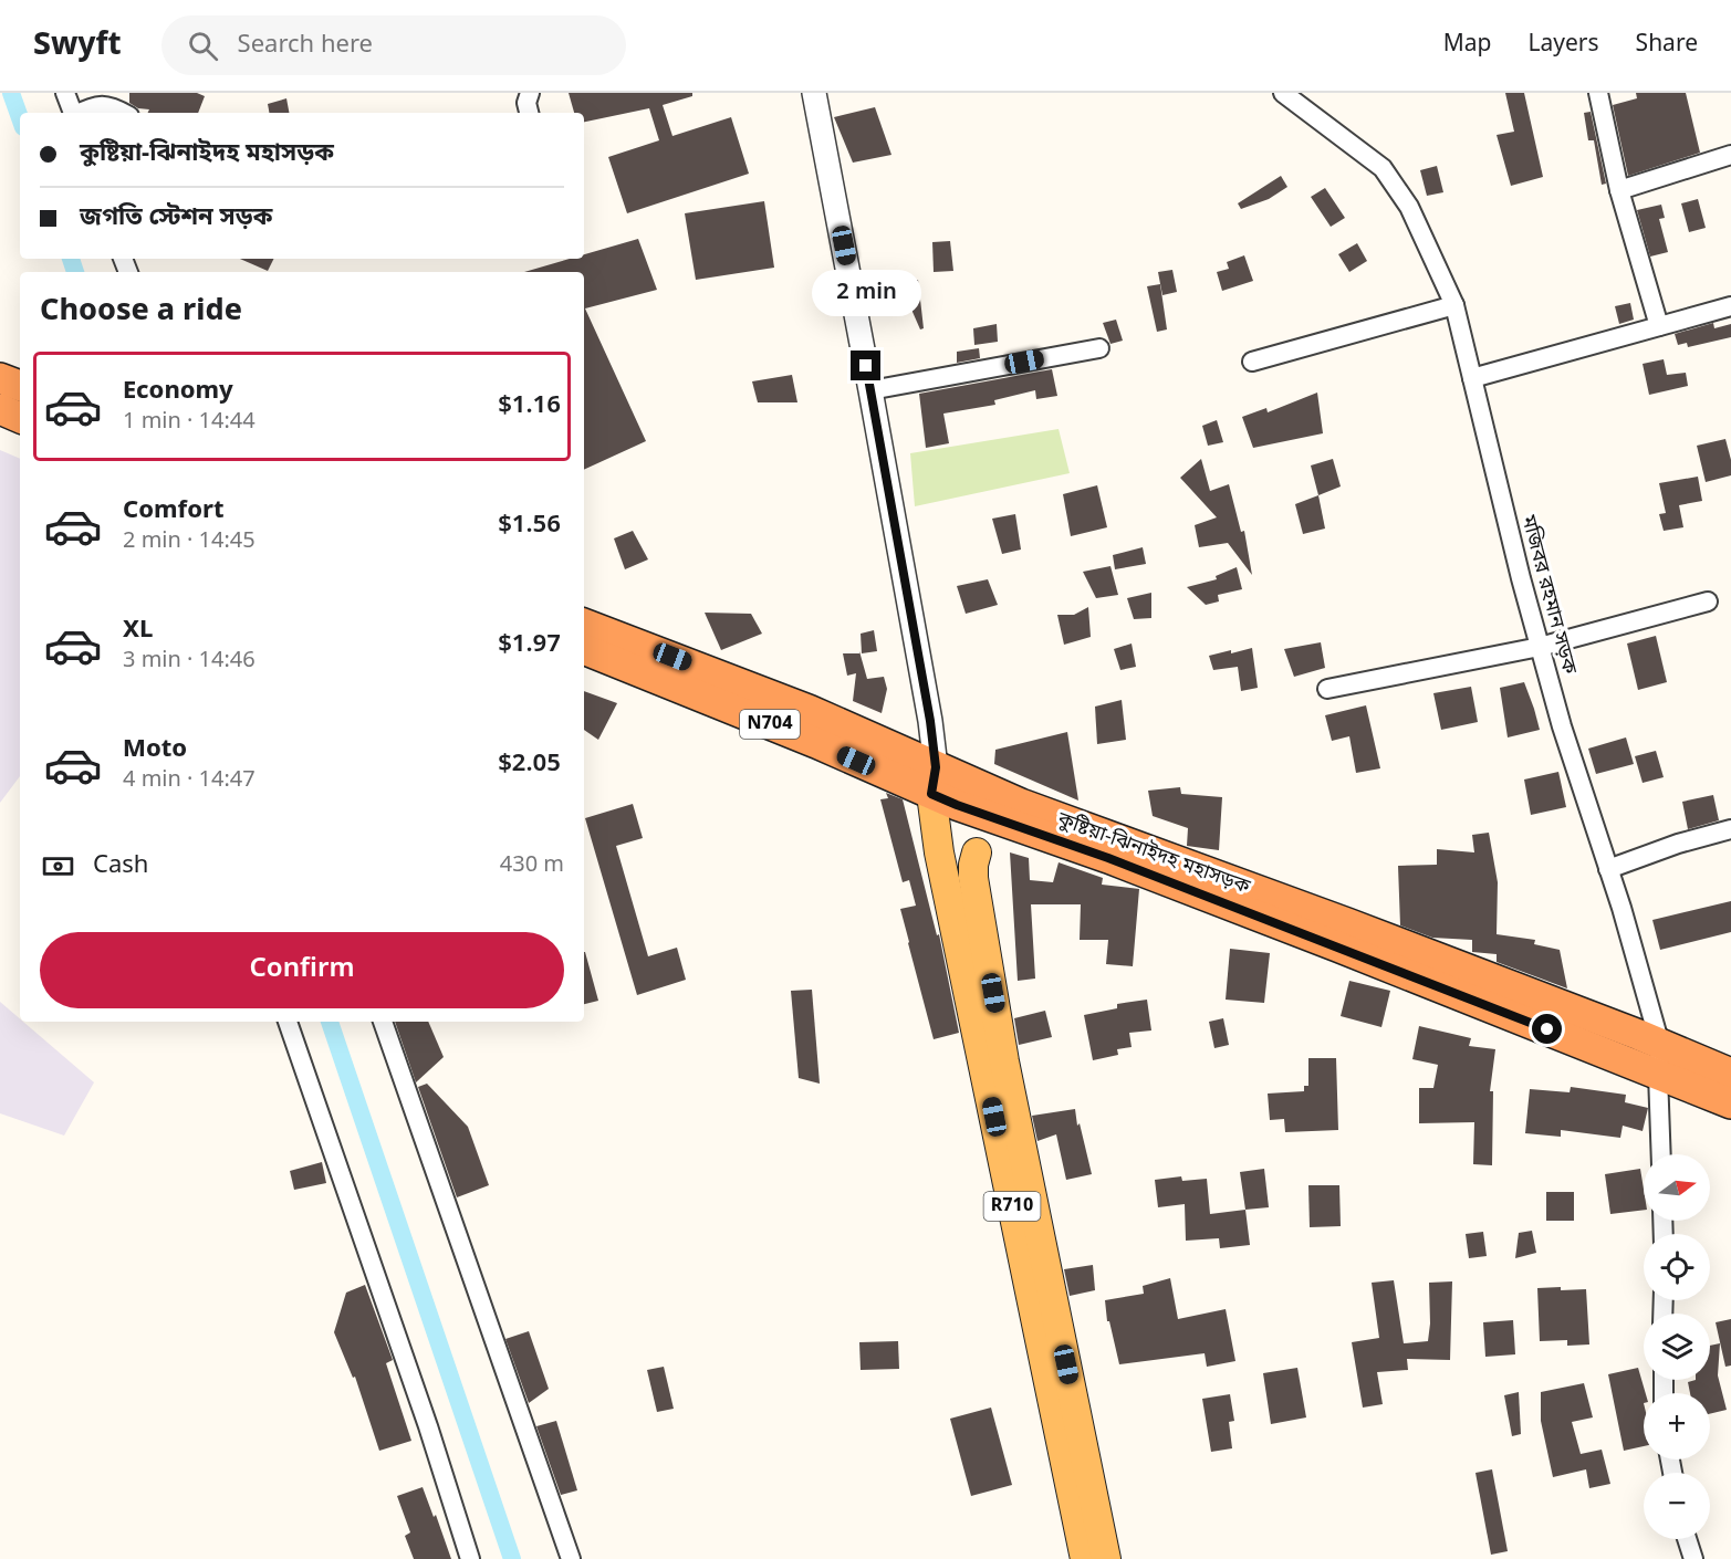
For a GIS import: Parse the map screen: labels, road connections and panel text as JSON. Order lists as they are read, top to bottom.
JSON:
{
  "streets": {
    "highway": ["N704", "কুষ্টিয়া-ঝিনাইদহ মহাসড়ক"],
    "main road": ["R710"],
    "street": ["মজিবর রহমান সড়ক"]
  },
  "crossings": [
    ["মজিবর রহমান সড়ক", "কুষ্টিয়া-ঝিনাইদহ মহাসড়ক"],
    ["কুষ্টিয়া-ঝিনাইদহ মহাসড়ক", "R710"]
  ],
  "north": "right",
  "page": {
    "header": "Swyft",
    "search": "Search here",
    "nav": ["Map", "Layers", "Share"],
    "banner": ["কুষ্টিয়া-ঝিনাইদহ মহাসড়ক", "জগতি স্টেশন সড়ক"],
    "bubble": "2 min",
    "heading": "Choose a ride",
    "list": [
      {
        "name": "Economy",
        "note": "1 min · 14:44",
        "value": "$1.16"
      },
      {
        "name": "Comfort",
        "note": "2 min · 14:45",
        "value": "$1.56"
      },
      {
        "name": "XL",
        "note": "3 min · 14:46",
        "value": "$1.97"
      },
      {
        "name": "Moto",
        "note": "4 min · 14:47",
        "value": "$2.05"
      }
    ],
    "pay": ["Cash", "430 m"],
    "buttons": "Confirm",
    "map_buttons": ["+", "−"]
  }
}
